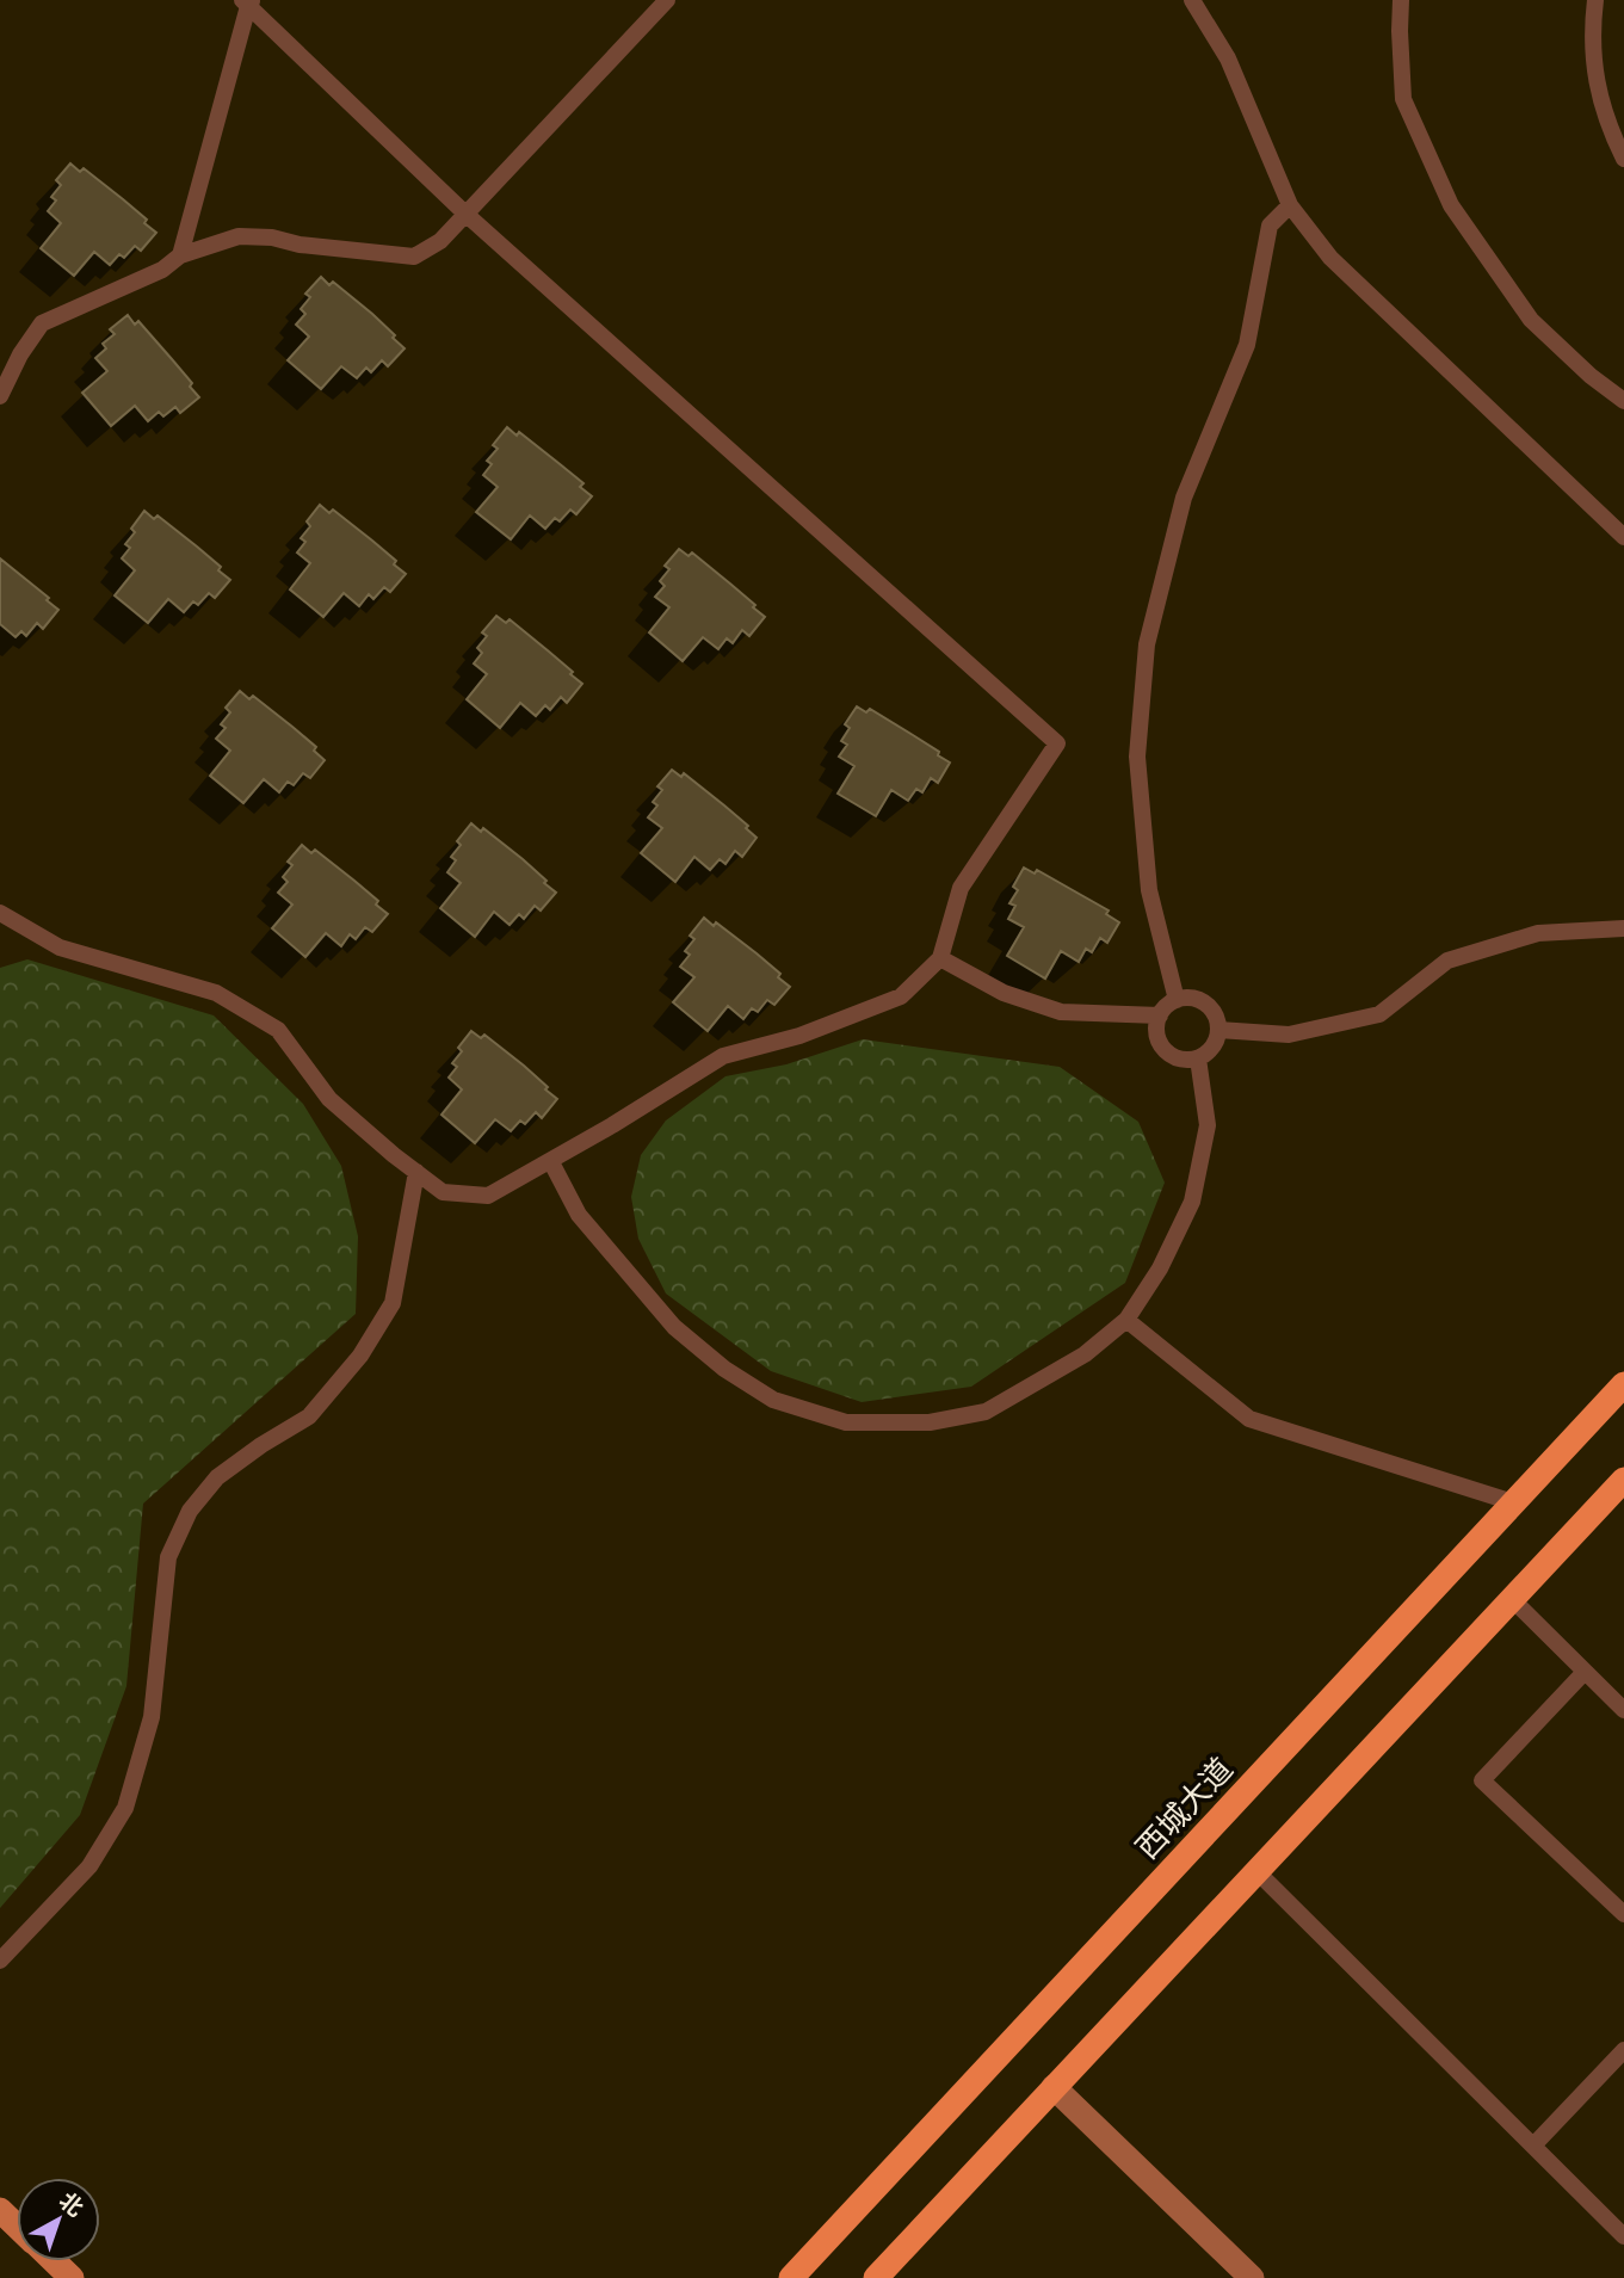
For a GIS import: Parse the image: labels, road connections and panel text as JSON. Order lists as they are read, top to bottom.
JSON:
{
  "streets": {
    "highway": ["西城大道"]
  },
  "north": "top right"
}
